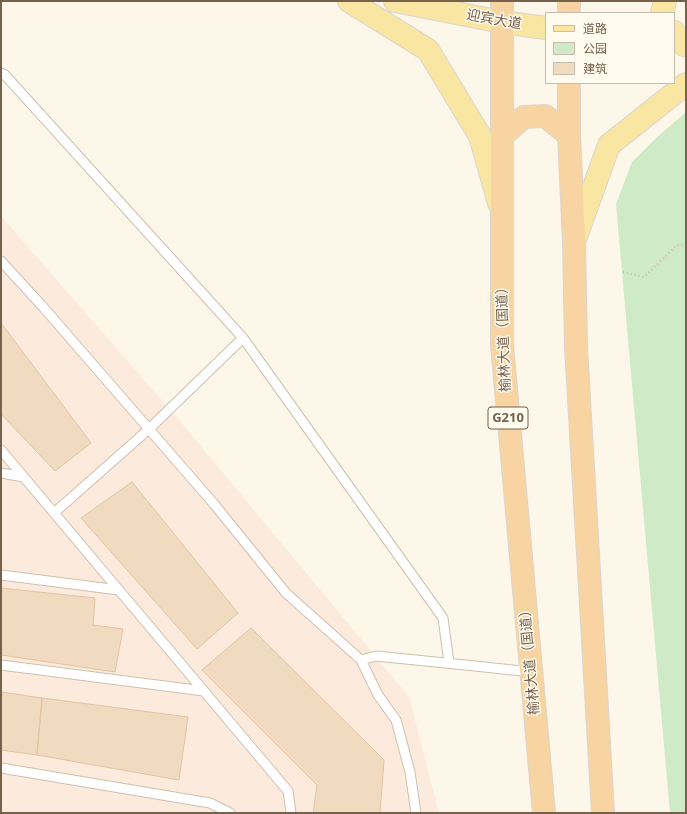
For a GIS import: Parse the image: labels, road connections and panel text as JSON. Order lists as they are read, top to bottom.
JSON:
{
  "streets": {
    "highway": ["榆林大道（国道）", "G210"],
    "main road": ["迎宾大道"]
  },
  "crossings": [
    ["迎宾大道", "榆林大道（国道）"]
  ],
  "legend": ["道路", "公园", "建筑"]
}
